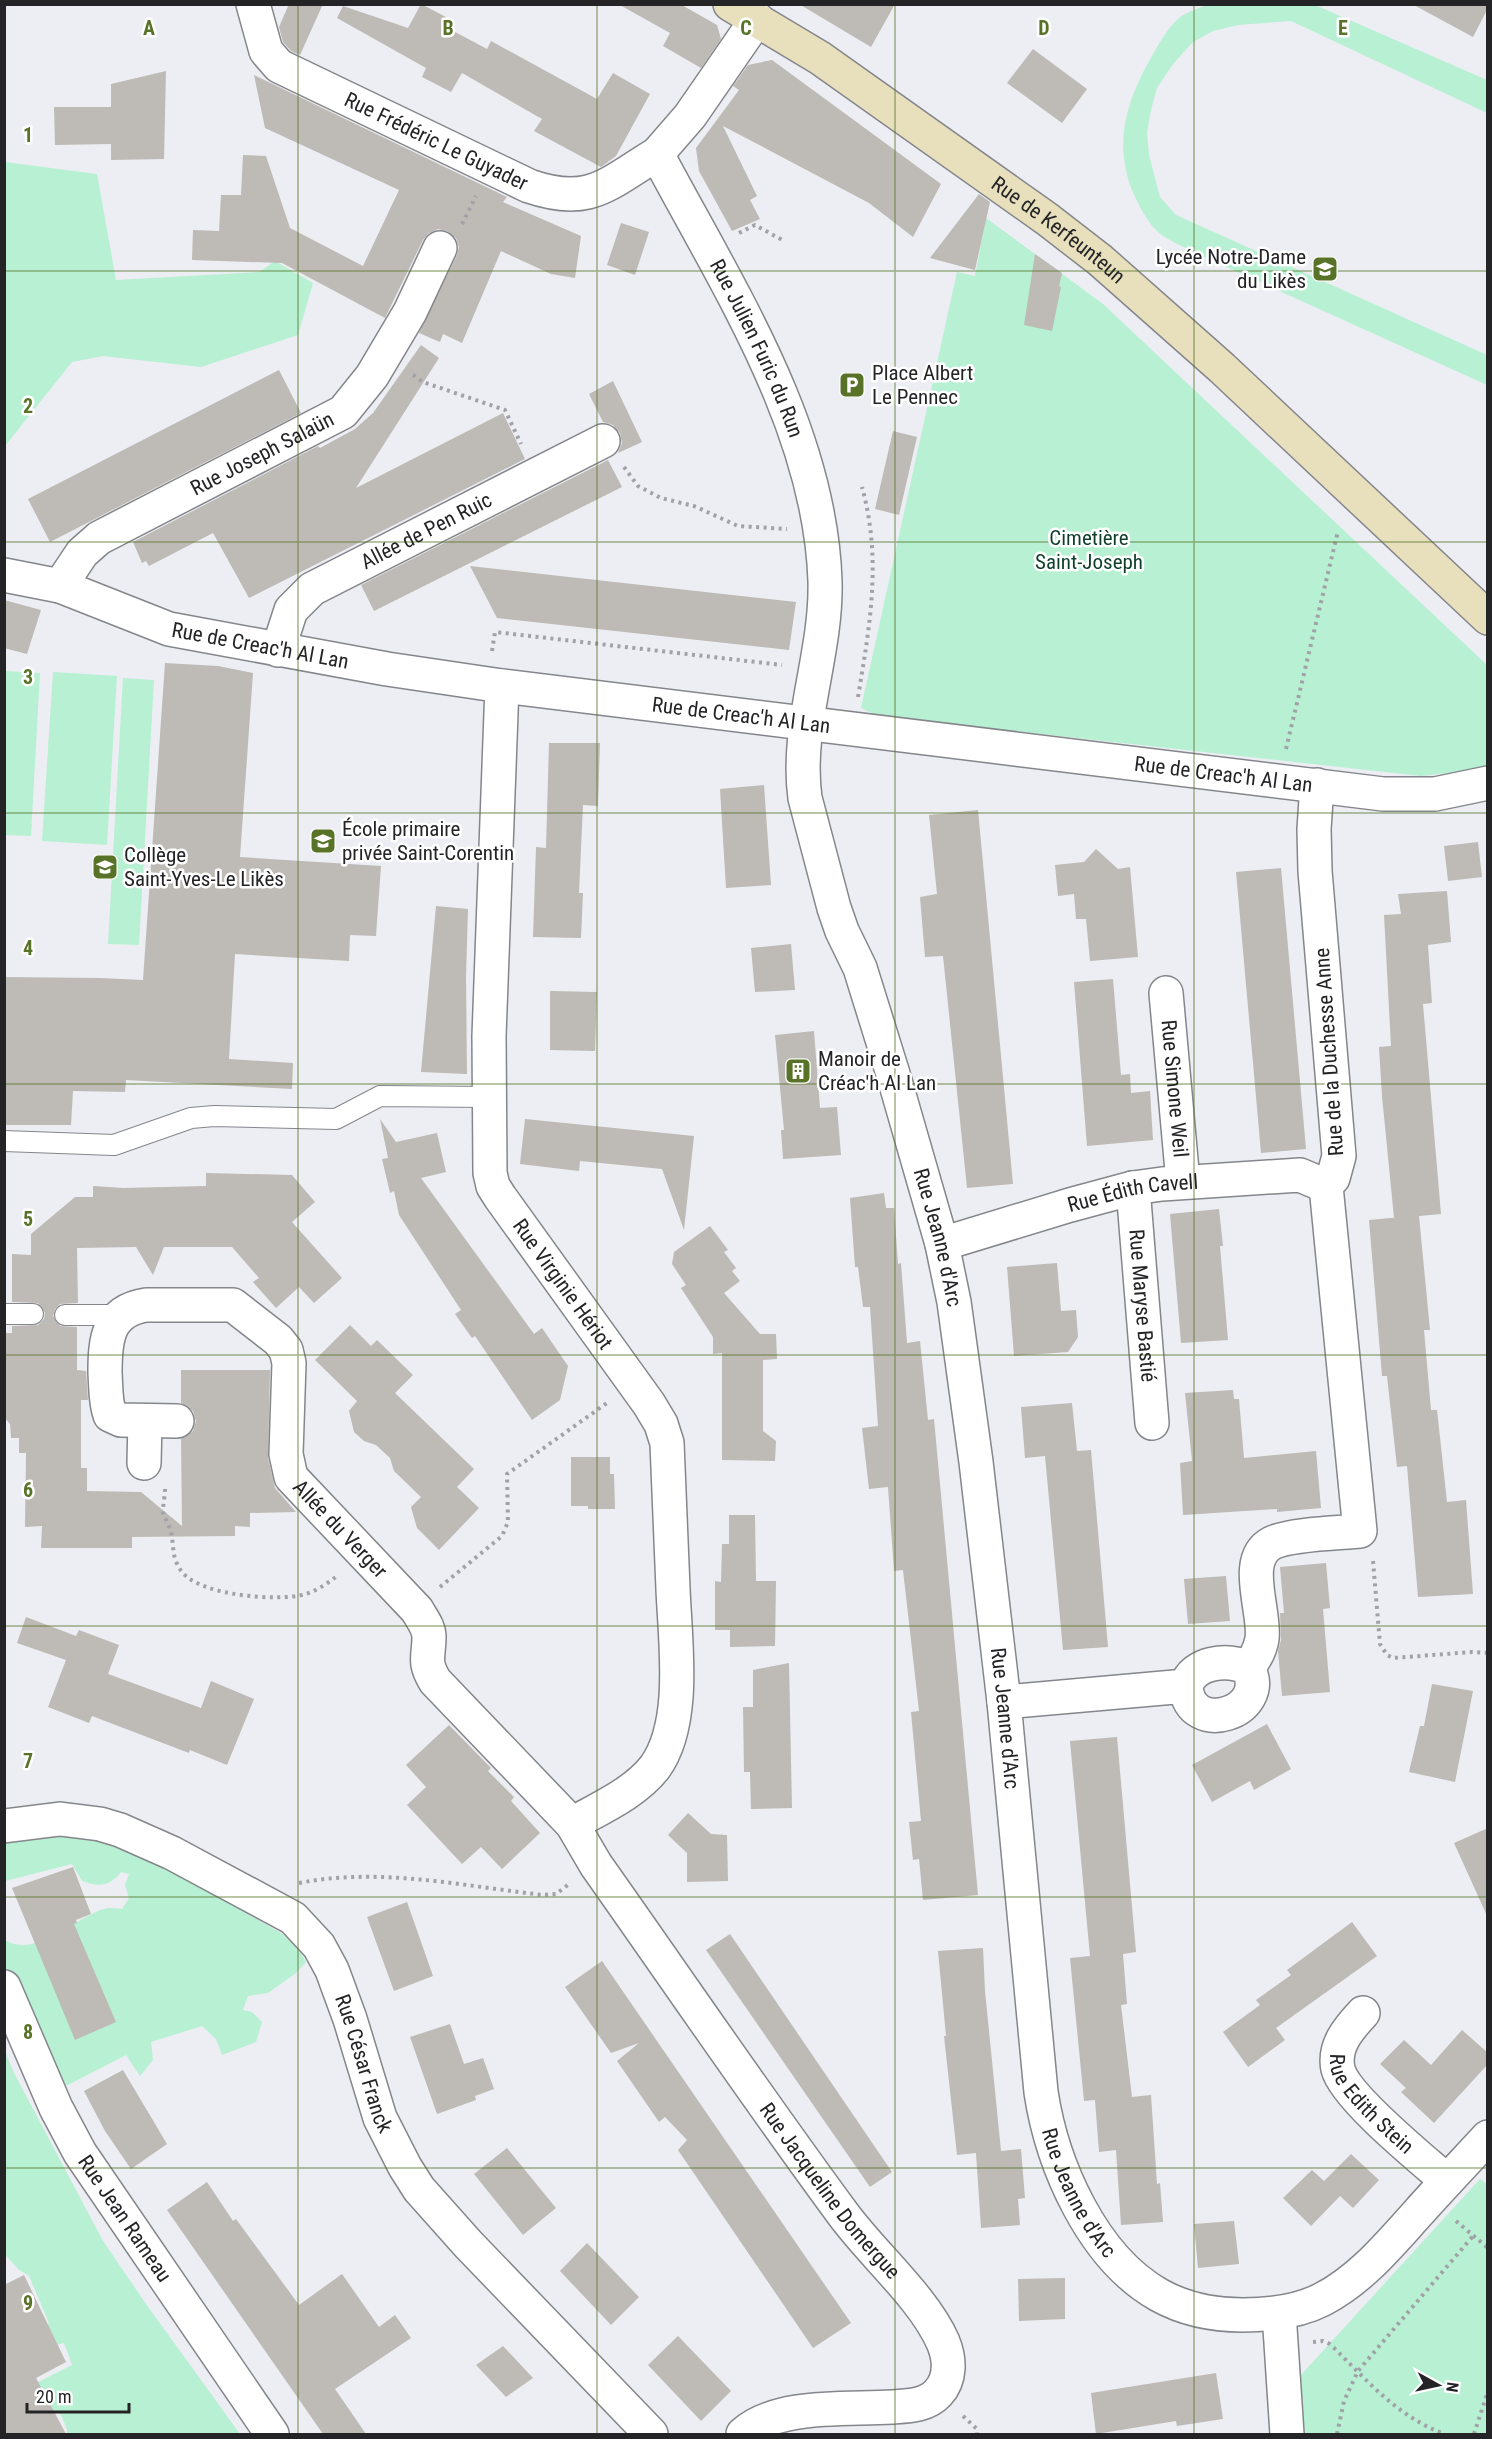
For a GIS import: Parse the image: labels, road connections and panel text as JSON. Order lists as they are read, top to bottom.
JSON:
{
  "streets": {
    "main road": ["Rue de Kerfeunteun"],
    "street": [
      "Rue Frédéric Le Guyader",
      "Rue Julien Furic du Run",
      "Rue Joseph Salaün",
      "Allée de Pen Ruic",
      "Rue de Creac'h Al Lan",
      "Rue de la Duchesse Anne",
      "Rue Simone Weil",
      "Rue Édith Cavell",
      "Rue Jeanne d'Arc",
      "Rue Virginie Hériot",
      "Rue Maryse Bastié",
      "Allée du Verger",
      "Rue César Franck",
      "Rue Edith Stein",
      "Rue Jacqueline Domergue",
      "Rue Jean Rameau"
    ]
  },
  "crossings": [
    ["Rue Frédéric Le Guyader", "Rue Julien Furic du Run"],
    ["Rue Julien Furic du Run", "Rue de Creac'h Al Lan"],
    ["Rue Julien Furic du Run", "Rue Jeanne d'Arc"],
    ["Rue Joseph Salaün", "Rue de Creac'h Al Lan"],
    ["Allée de Pen Ruic", "Rue de Creac'h Al Lan"],
    ["Rue de Creac'h Al Lan", "Rue de la Duchesse Anne"],
    ["Rue de Creac'h Al Lan", "Rue Jeanne d'Arc"],
    ["Rue de Creac'h Al Lan", "Rue Virginie Hériot"],
    ["Rue de la Duchesse Anne", "Rue Édith Cavell"],
    ["Rue Simone Weil", "Rue Édith Cavell"],
    ["Rue Édith Cavell", "Rue Jeanne d'Arc"],
    ["Rue Édith Cavell", "Rue Maryse Bastié"],
    ["Rue Jeanne d'Arc", "Rue Edith Stein"],
    ["Rue Virginie Hériot", "Allée du Verger"],
    ["Rue Virginie Hériot", "Rue Jacqueline Domergue"],
    ["Allée du Verger", "Rue Jacqueline Domergue"]
  ],
  "parks": ["Cimetière Saint-Joseph"],
  "places": {
    "school or university": ["Lycée Notre-Dame du Likès", "École primaire privée Saint-Corentin", "Collège Saint-Yves-Le Likès"],
    "parking": ["Place Albert Le Pennec"],
    "building": ["Manoir de Créac'h Al Lan"]
  },
  "scale_bar": "20 m",
  "north": "right",
  "grid": {
    "columns": [
      "A",
      "B",
      "C",
      "D",
      "E"
    ],
    "rows": [
      "1",
      "2",
      "3",
      "4",
      "5",
      "6",
      "7",
      "8",
      "9"
    ]
  }
}
